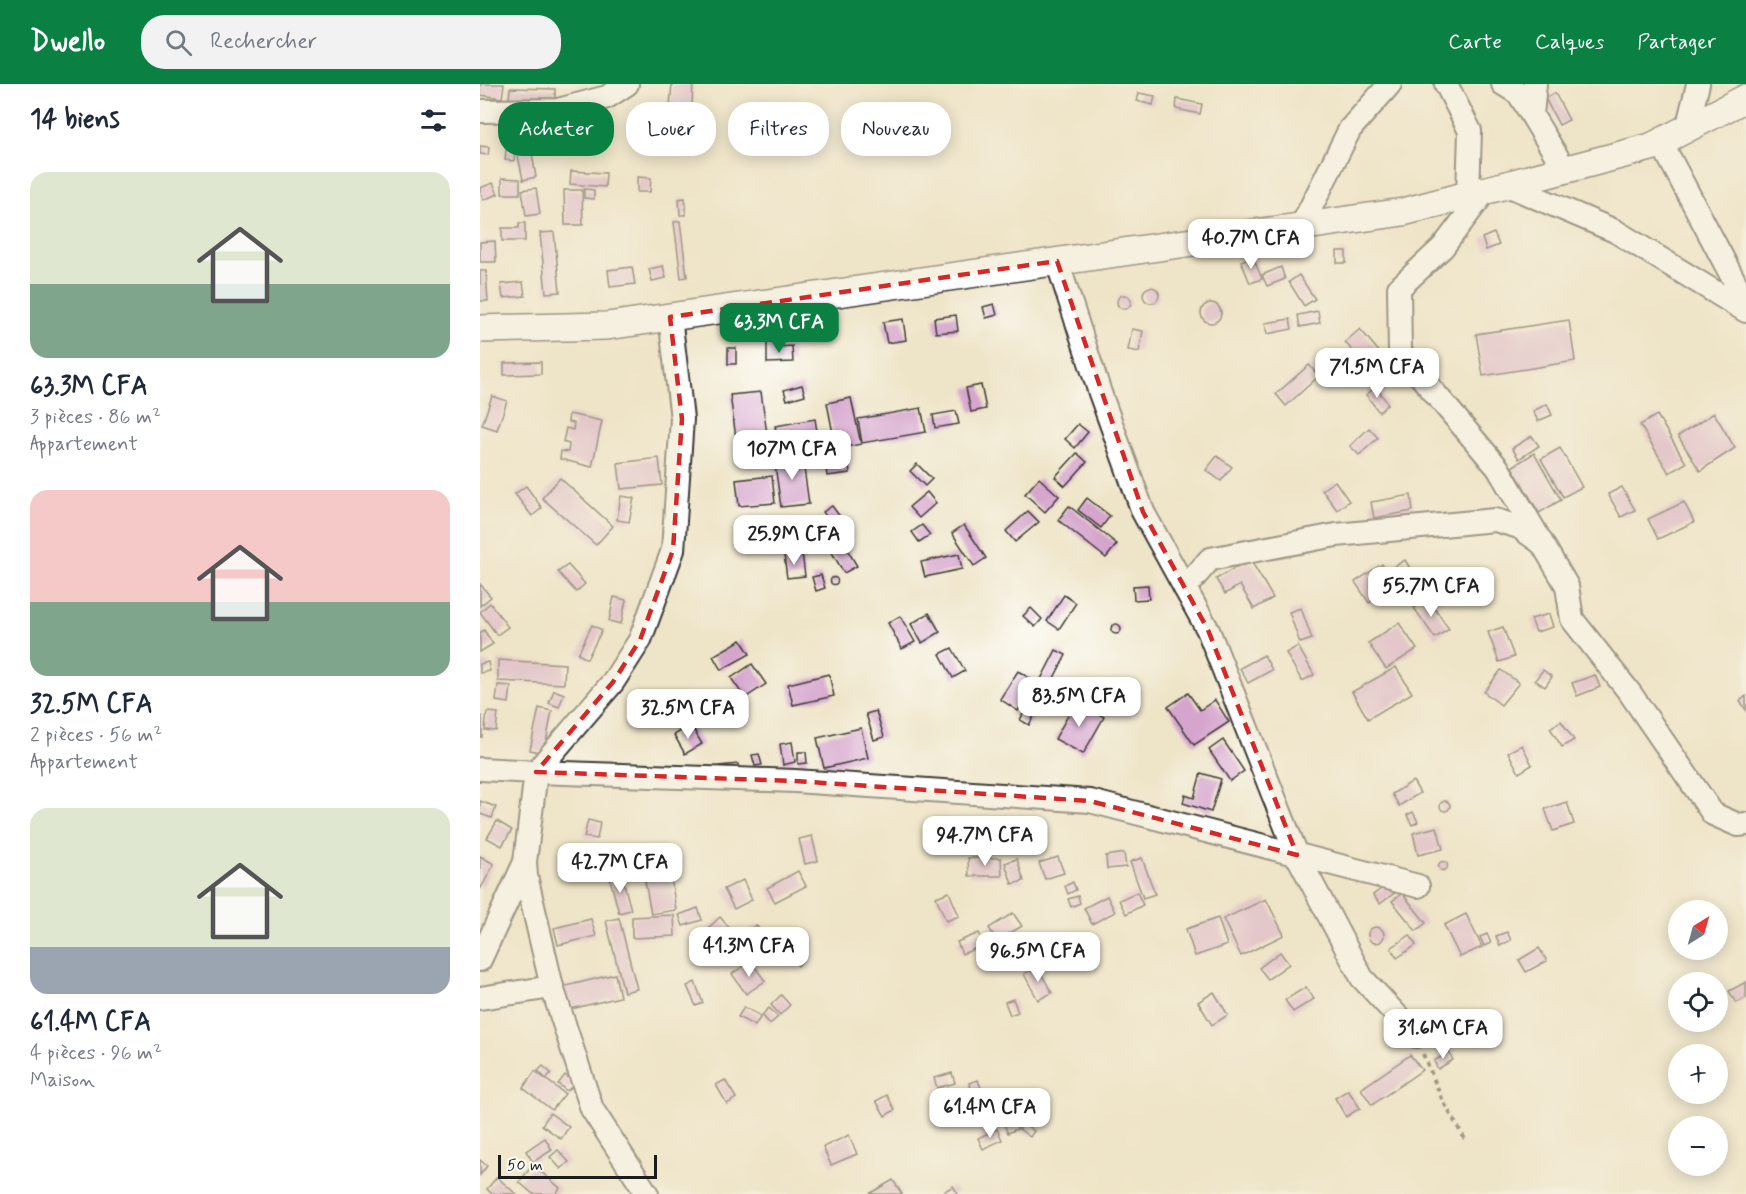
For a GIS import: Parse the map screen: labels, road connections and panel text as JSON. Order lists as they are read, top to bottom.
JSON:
{
  "scale_bar": "50 m",
  "north": "top right",
  "page": {
    "header": "Dwello",
    "search": "Rechercher",
    "nav": ["Carte", "Calques", "Partager"],
    "heading": "14 biens",
    "chip": [
      "Acheter",
      "Louer",
      "Filtres",
      "Nouveau"
    ],
    "list": [
      {
        "name": "63.3M CFA",
        "note": "3 pièces · 86 m² · Appartement"
      },
      {
        "name": "32.5M CFA",
        "note": "2 pièces · 56 m² · Appartement"
      },
      {
        "name": "61.4M CFA",
        "note": "4 pièces · 96 m² · Maison"
      }
    ],
    "price": [
      "40.7M CFA",
      "63.3M CFA",
      "71.5M CFA",
      "107M CFA",
      "25.9M CFA",
      "55.7M CFA",
      "83.5M CFA",
      "32.5M CFA",
      "94.7M CFA",
      "42.7M CFA",
      "41.3M CFA",
      "96.5M CFA",
      "31.6M CFA",
      "61.4M CFA"
    ],
    "map_buttons": ["+", "−"],
    "scale": "50 m"
  }
}
